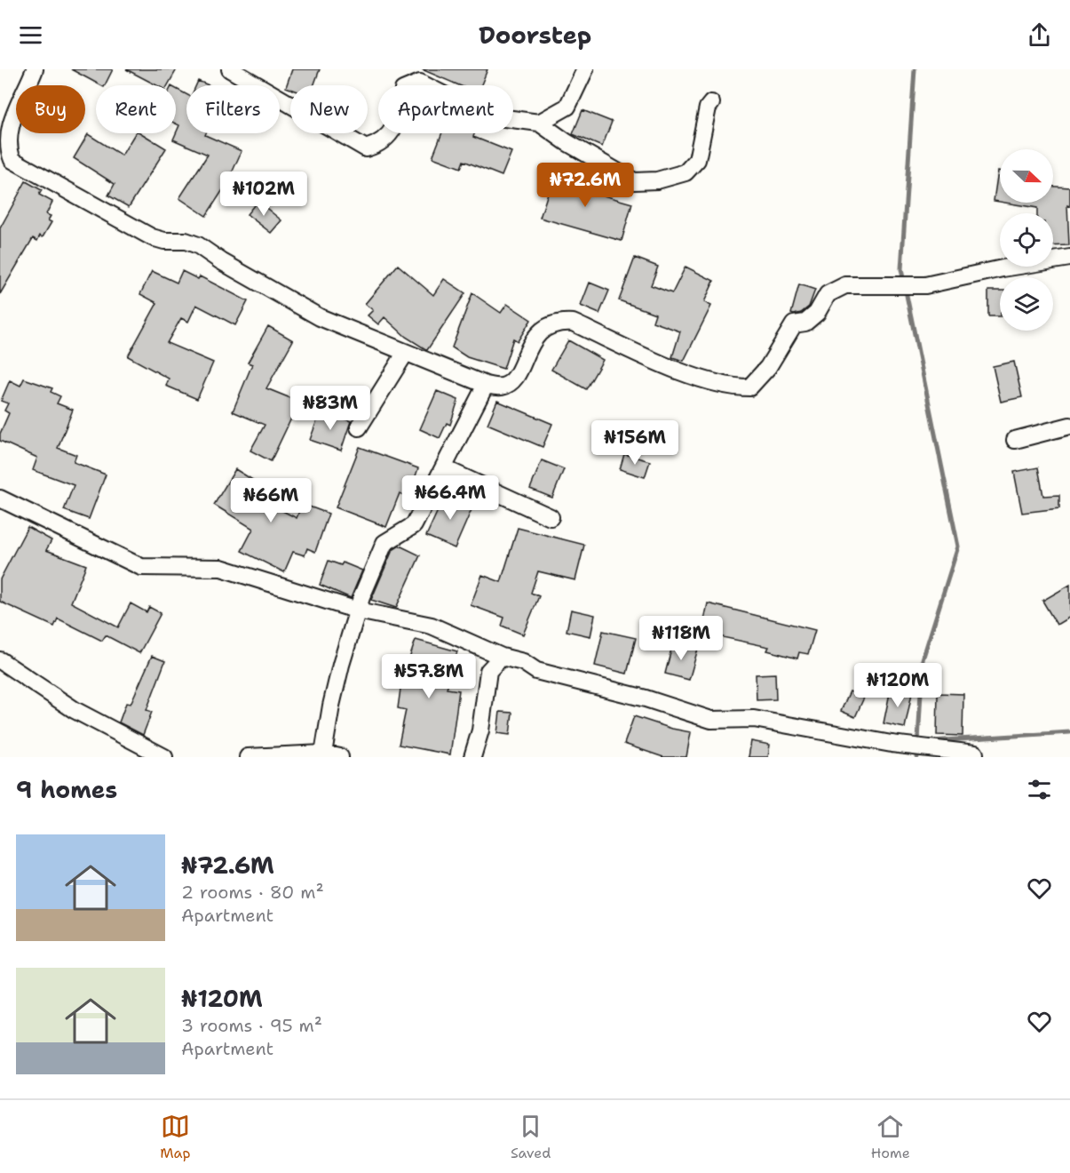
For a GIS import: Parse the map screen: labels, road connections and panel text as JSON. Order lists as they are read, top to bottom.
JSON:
{
  "north": "right",
  "page": {
    "header": "Doorstep",
    "chip": [
      "Buy",
      "Rent",
      "Filters",
      "New",
      "Apartment"
    ],
    "price": [
      "₦72.6M",
      "₦102M",
      "₦83M",
      "₦156M",
      "₦66.4M",
      "₦66M",
      "₦118M",
      "₦57.8M",
      "₦120M"
    ],
    "heading": "9 homes",
    "list": [
      {
        "name": "₦72.6M",
        "note": "2 rooms · 80 m² · Apartment"
      },
      {
        "name": "₦120M",
        "note": "3 rooms · 95 m² · Apartment"
      }
    ],
    "tabs": ["Map", "Saved", "Home"]
  }
}
